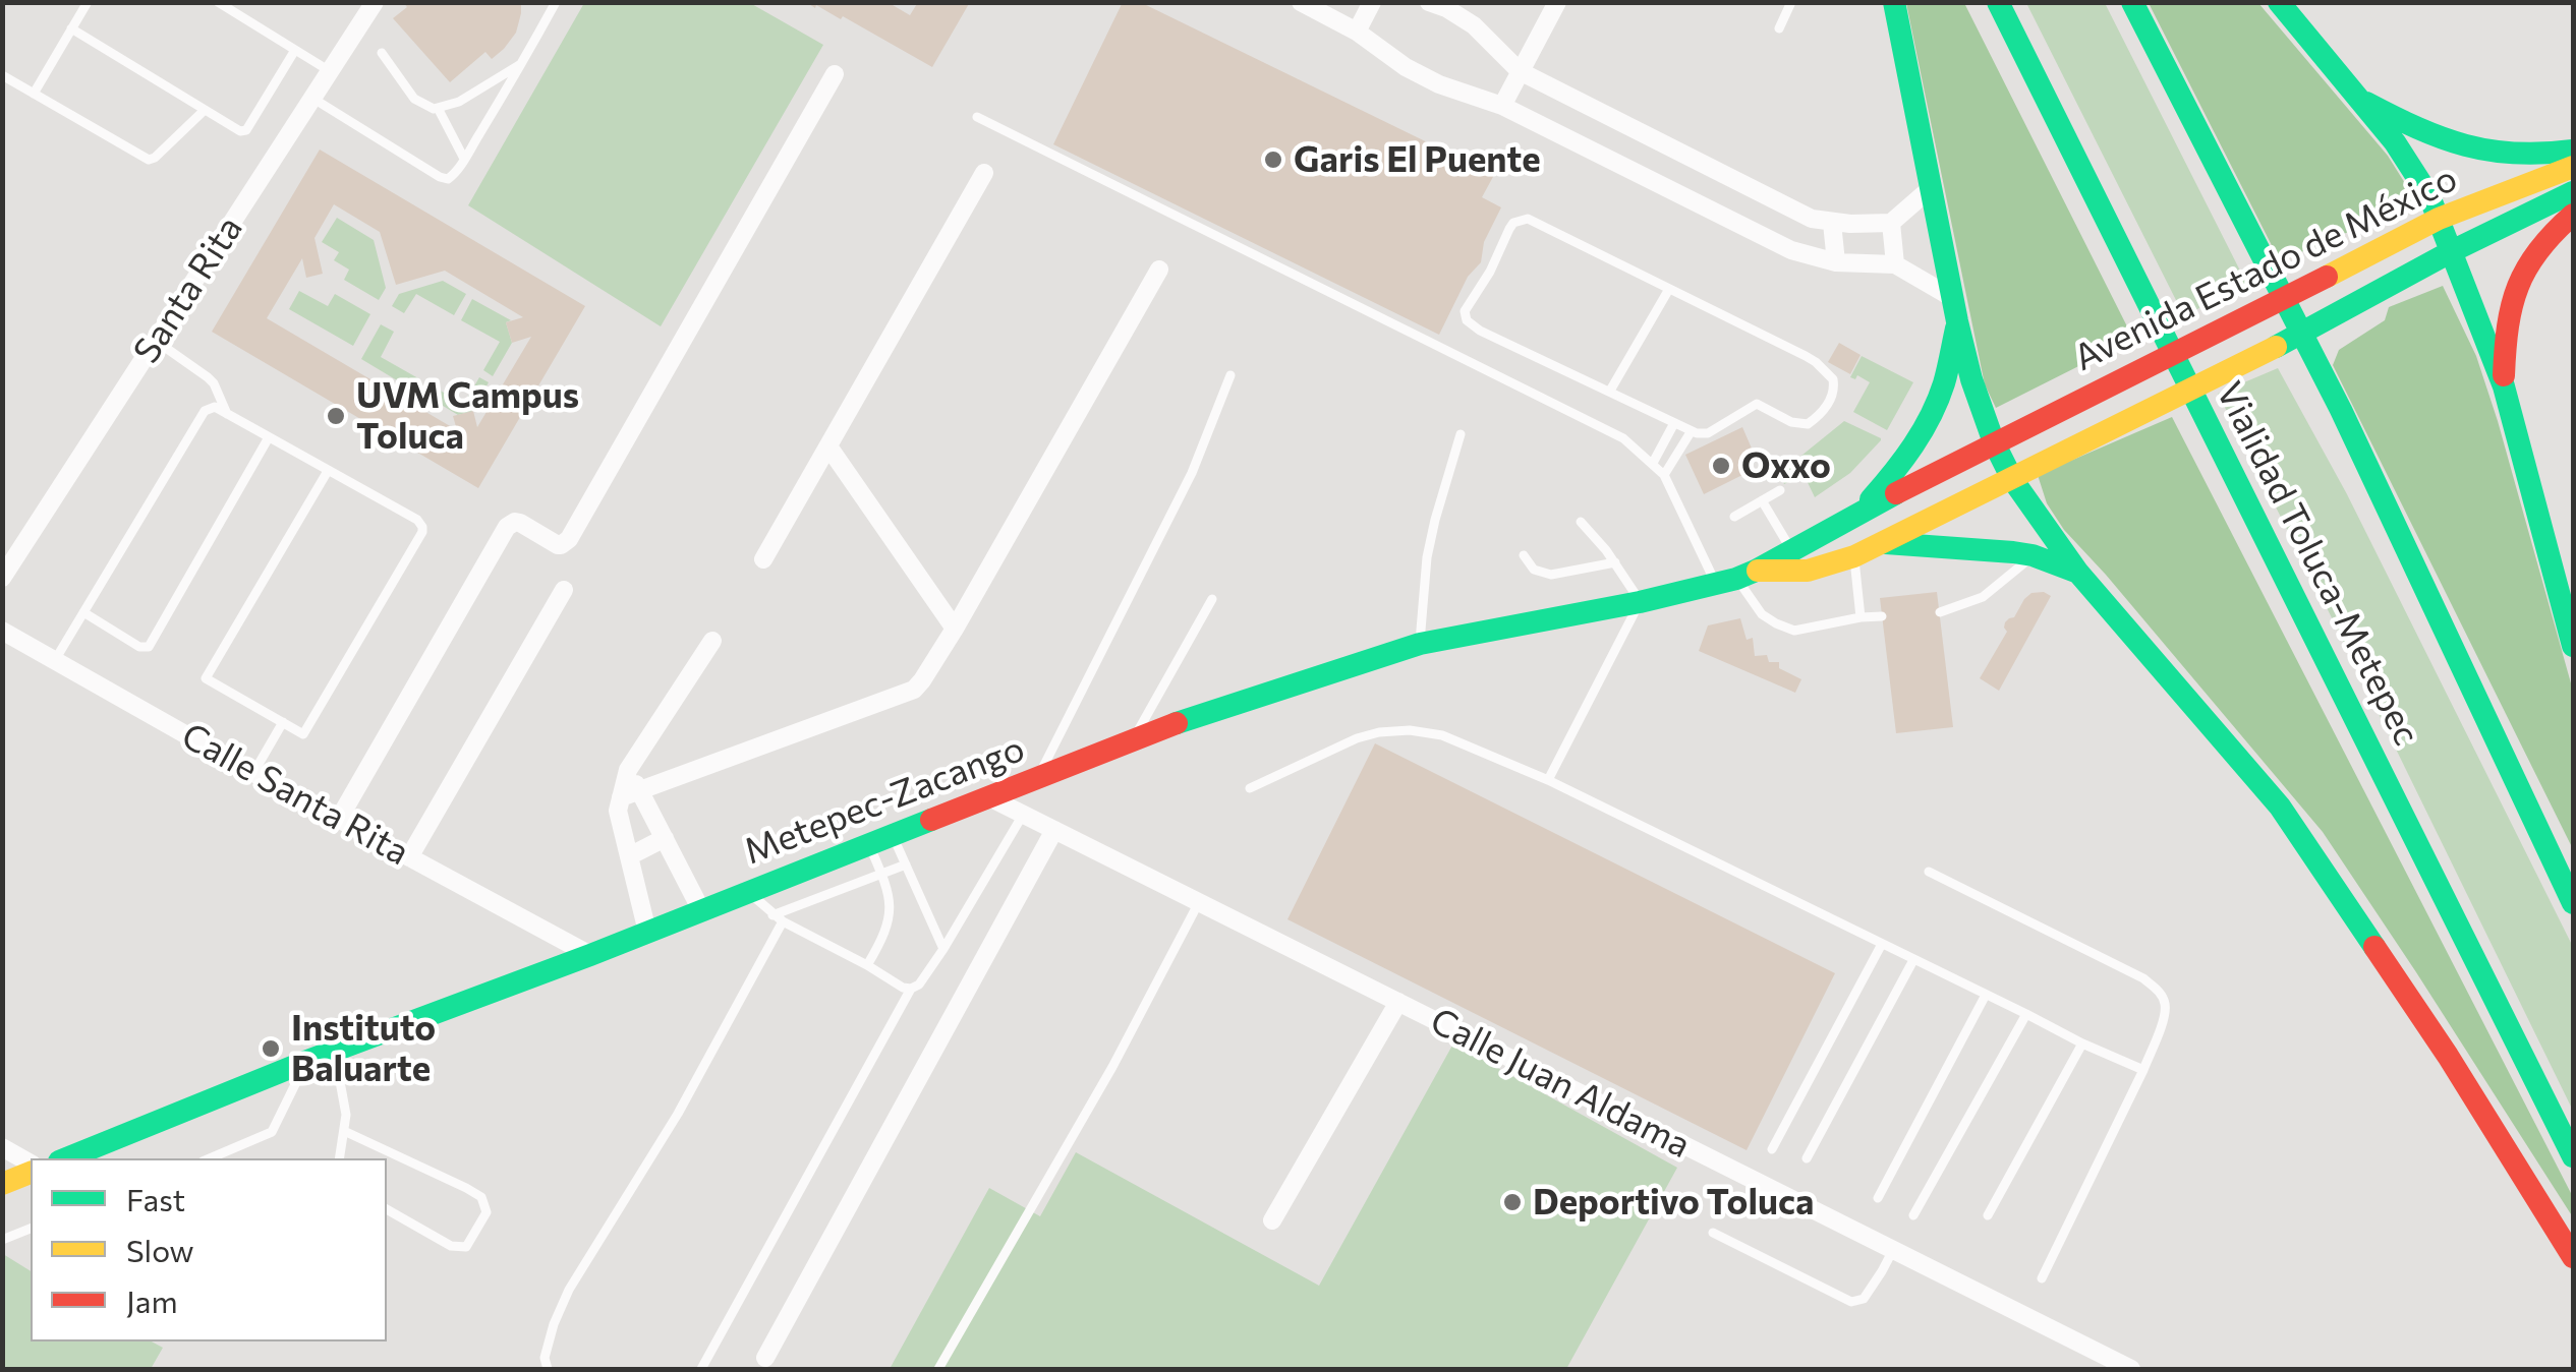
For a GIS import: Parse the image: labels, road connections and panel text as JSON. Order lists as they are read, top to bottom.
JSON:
{
  "streets": {
    "main road": ["Avenida Estado de México", "Vialidad Toluca-Metepec", "Metepec-Zacango"],
    "street": ["Santa Rita", "Calle Santa Rita", "Calle Juan Aldama"]
  },
  "crossings": [
    ["Avenida Estado de México", "Metepec-Zacango"],
    ["Calle Santa Rita", "Metepec-Zacango"],
    ["Metepec-Zacango", "Calle Juan Aldama"]
  ],
  "places": [
    "Garis El Puente",
    "UVM Campus Toluca",
    "Oxxo",
    "Instituto Baluarte",
    "Deportivo Toluca"
  ],
  "legend": ["Fast", "Slow", "Jam"]
}
